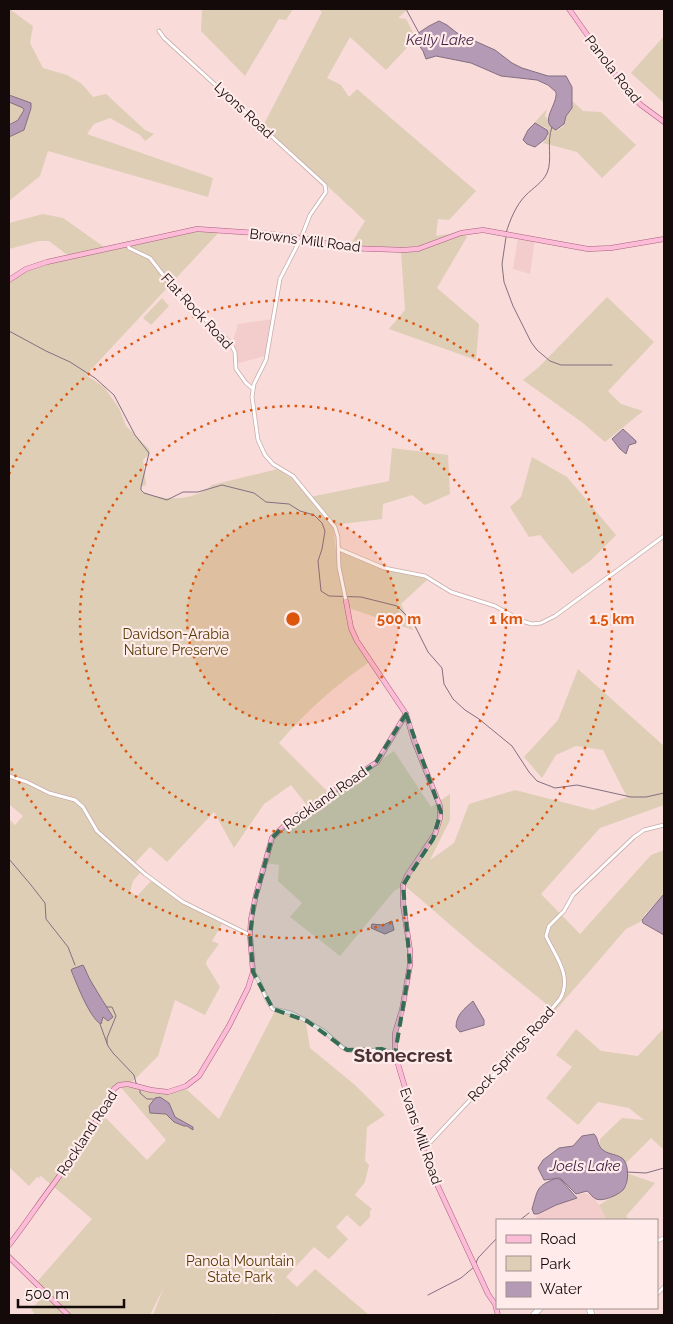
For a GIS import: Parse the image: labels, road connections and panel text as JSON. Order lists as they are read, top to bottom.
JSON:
{
  "streets": {
    "main road": [
      "Panola Road",
      "Browns Mill Road",
      "Rockland Road",
      "Evans Mill Road"
    ],
    "street": ["Lyons Road", "Flat Rock Road", "Rock Springs Road"]
  },
  "crossings": [
    ["Lyons Road", "Browns Mill Road"],
    ["Browns Mill Road", "Flat Rock Road"],
    ["Flat Rock Road", "Evans Mill Road"],
    ["Rockland Road", "Evans Mill Road"],
    ["Rock Springs Road", "Evans Mill Road"]
  ],
  "districts": ["Stonecrest"],
  "water": ["Kelly Lake", "Joels Lake"],
  "parks": ["Davidson-Arabia Nature Preserve", "Panola Mountain State Park"],
  "legend": ["Road", "Park", "Water"],
  "scale_bar": "500 m",
  "rings": ["500 m", "1 km", "1.5 km"]
}
